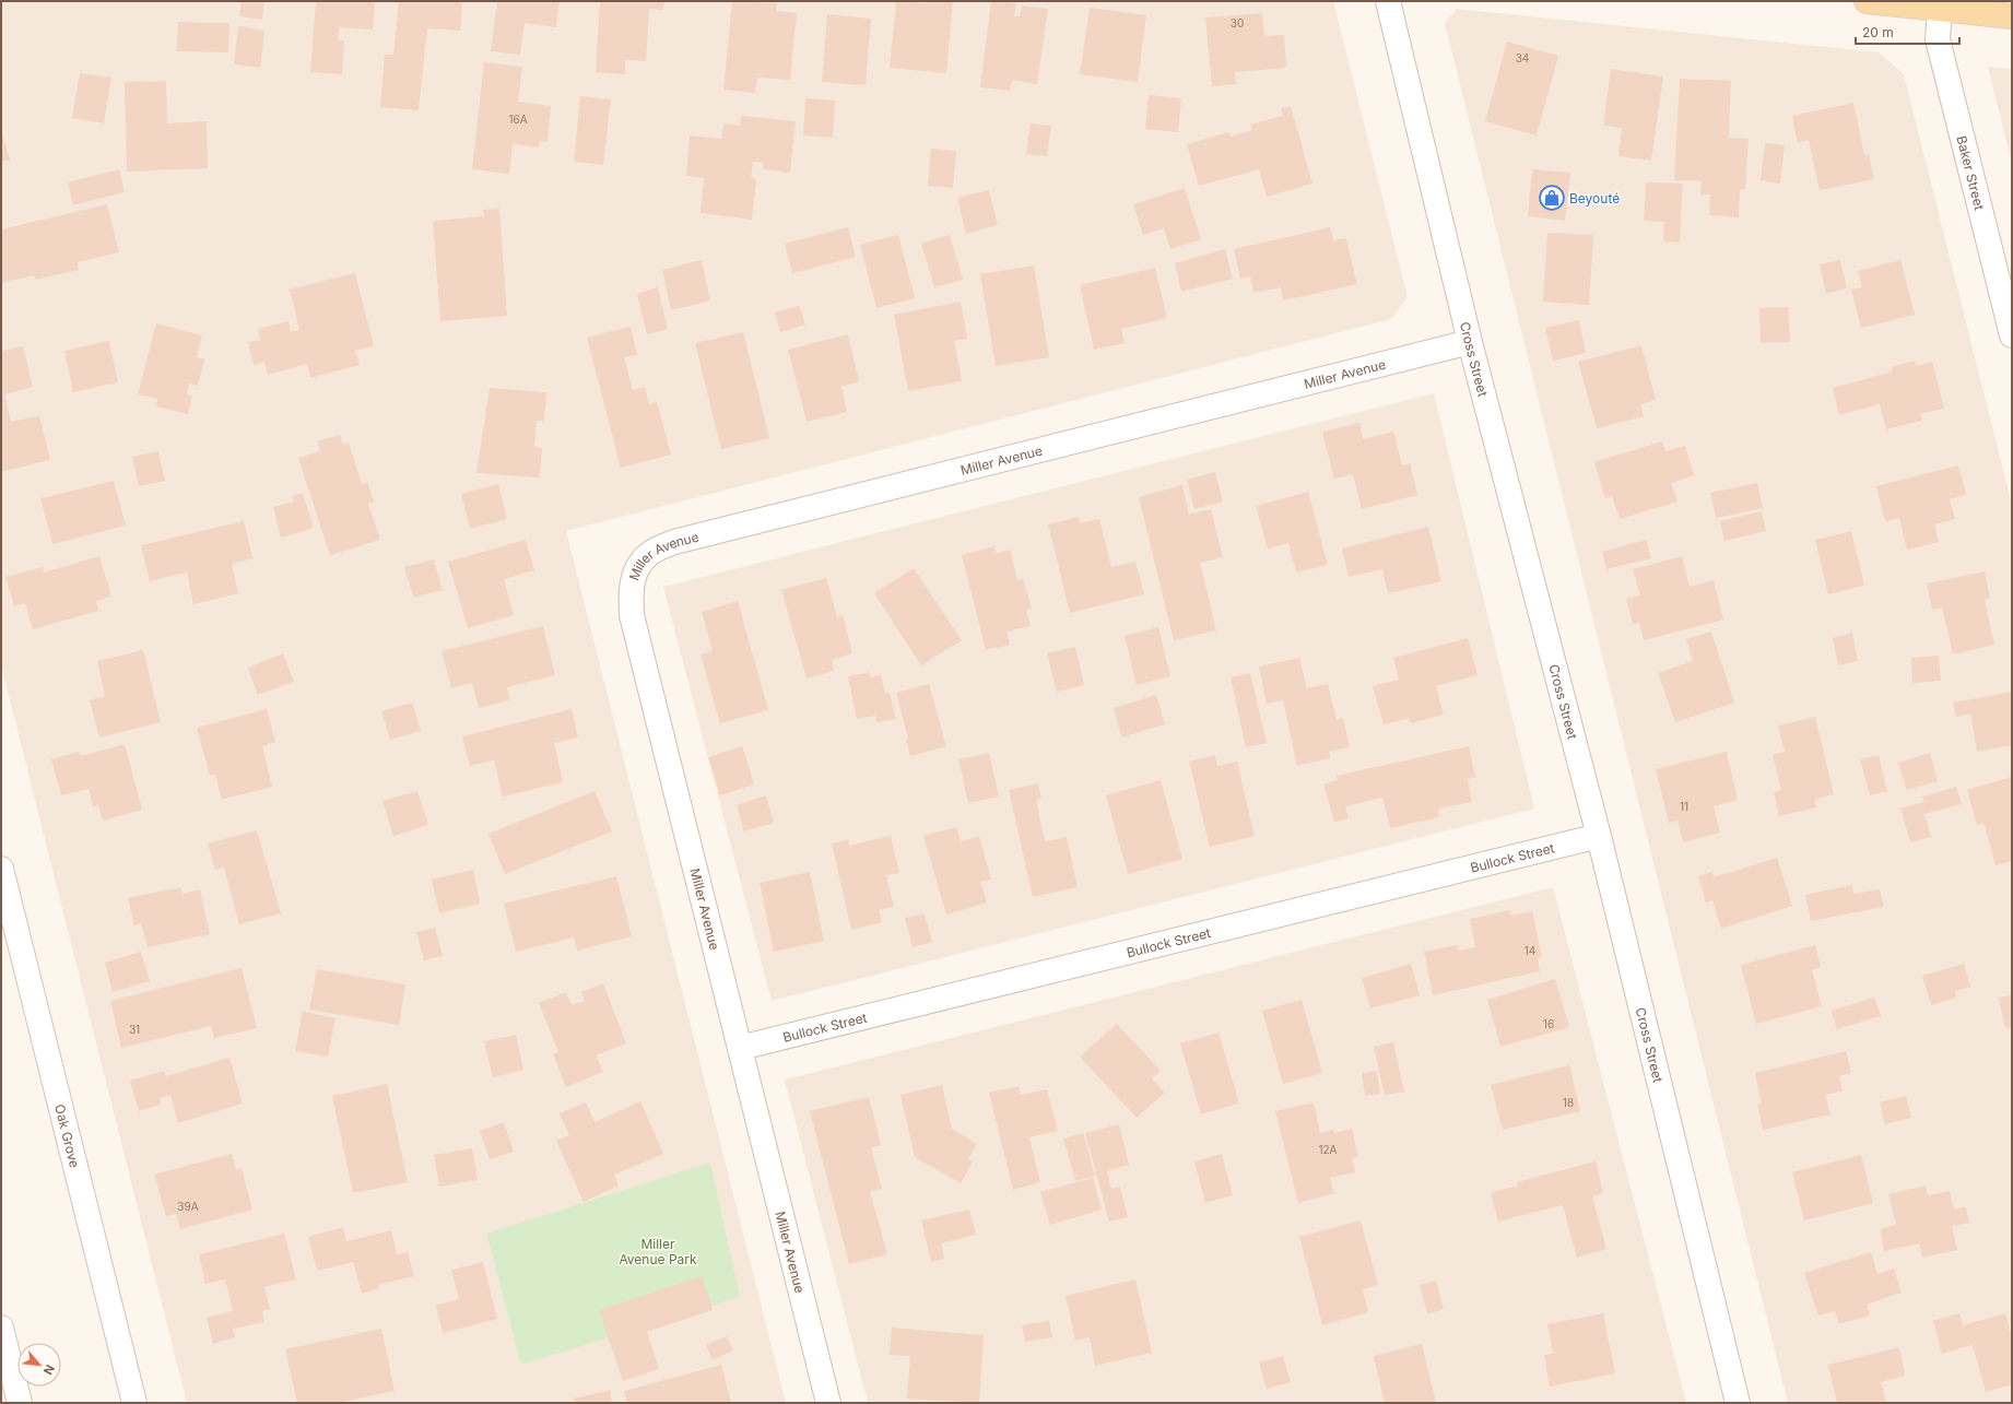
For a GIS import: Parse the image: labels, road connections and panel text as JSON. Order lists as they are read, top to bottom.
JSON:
{
  "streets": {
    "street": [
      "Baker Street",
      "Cross Street",
      "Miller Avenue",
      "Bullock Street",
      "Oak Grove"
    ]
  },
  "crossings": [
    ["Cross Street", "Miller Avenue"],
    ["Cross Street", "Bullock Street"],
    ["Miller Avenue", "Bullock Street"]
  ],
  "parks": ["Miller Avenue Park"],
  "places": {
    "shop": ["Beyouté"]
  },
  "house_numbers": [
    "30",
    "34",
    "16A",
    "11",
    "14",
    "16",
    "31",
    "18",
    "12A",
    "39A"
  ],
  "scale_bar": "20 m",
  "north": "bottom right"
}
